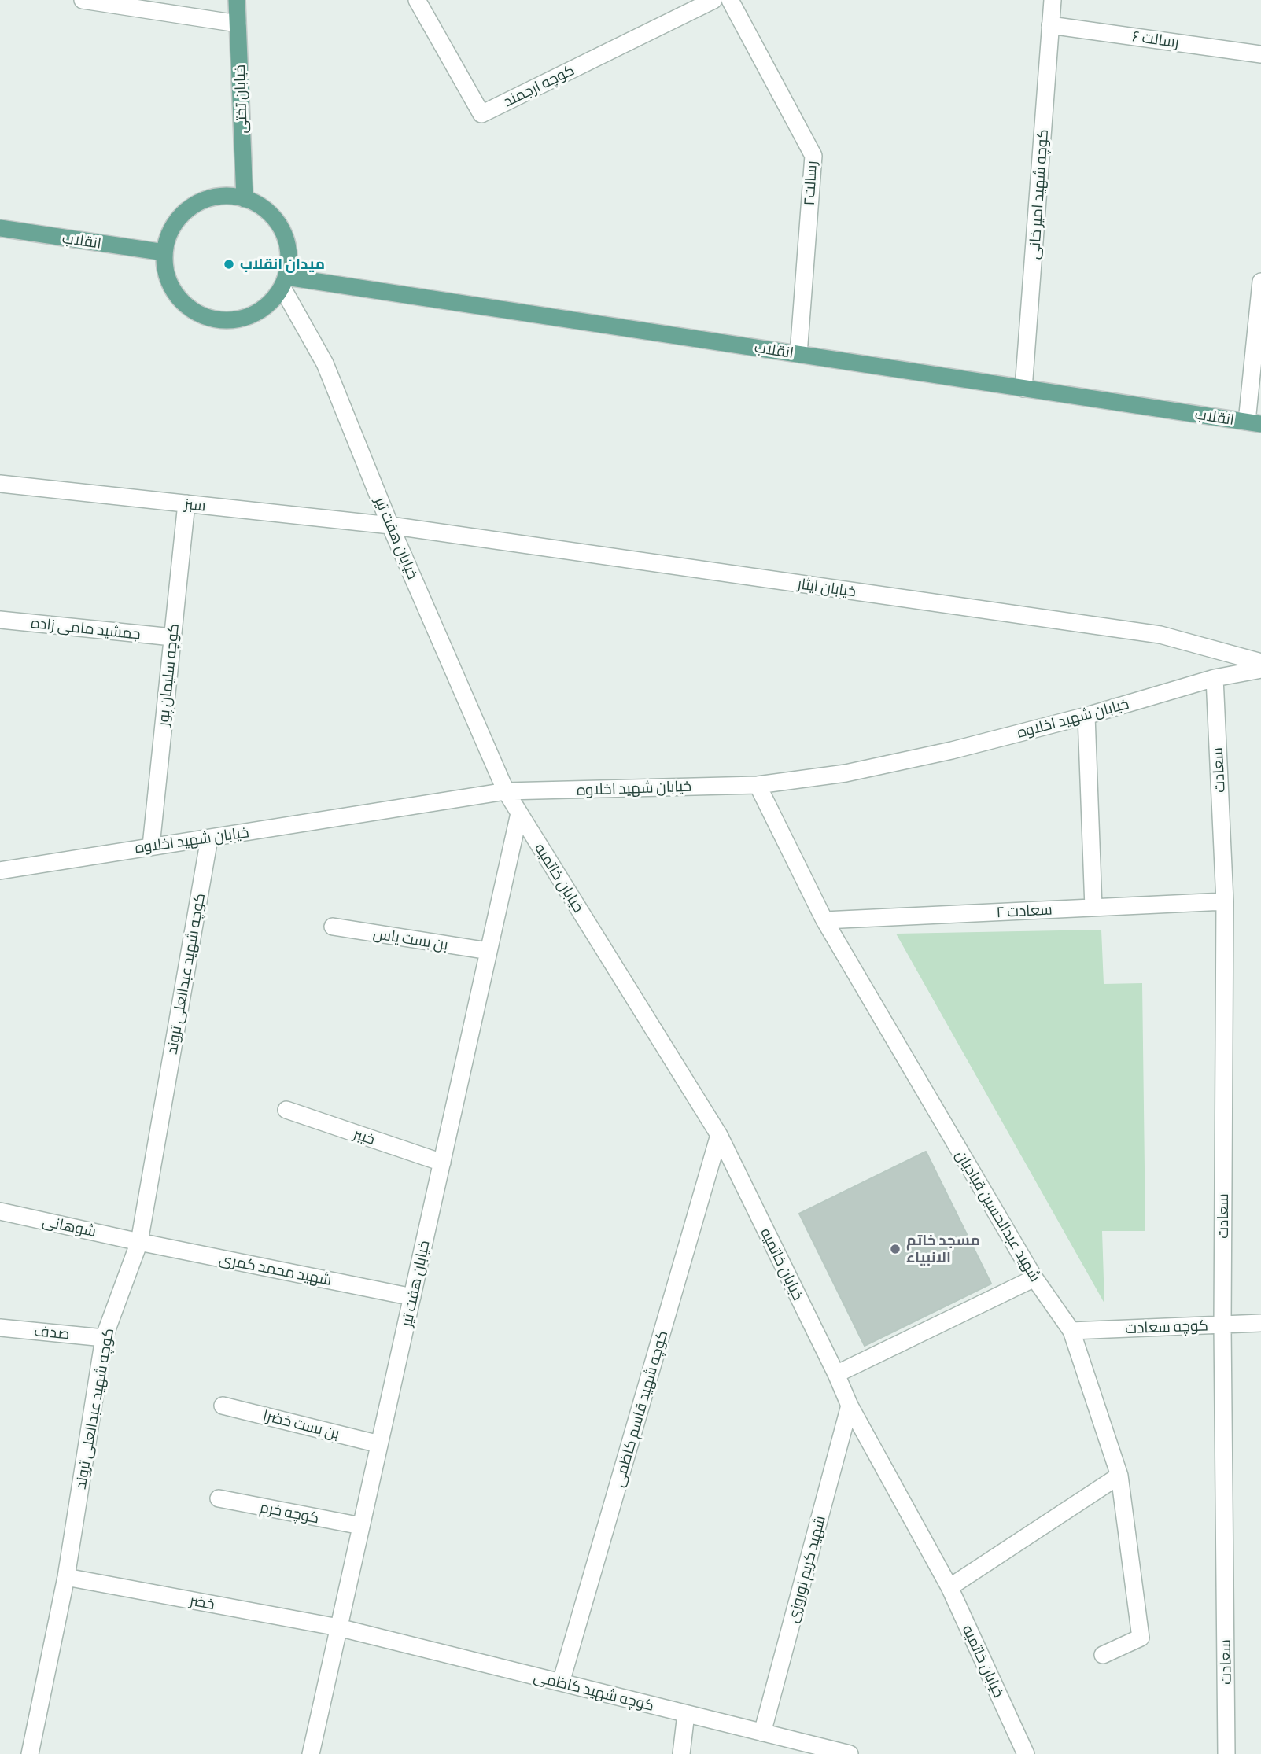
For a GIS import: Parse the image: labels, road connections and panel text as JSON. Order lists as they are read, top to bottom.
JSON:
{
  "streets": {
    "main road": ["خیابان تختی", "انقلاب"],
    "street": [
      "رسالت ۶",
      "کوچه ارجمند",
      "رسالت۲",
      "کوچه شهید امیر خانی",
      "سبز",
      "خیابان هفت تیر",
      "خیابان ایثار",
      "جمشید مامی زاده",
      "کوچه سلیمان پور",
      "خیابان شهید اخلاوه",
      "سعادت",
      "خیابان خاتمیه",
      "سعادت ۲",
      "بن بست یاس",
      "کوچه شهید عبدالعلی تروند",
      "خیبر",
      "شهید عبدالحسین قبادیان",
      "شوهانی",
      "شهید محمد کمری",
      "کوچه سعادت",
      "صدف",
      "کوچه شهید قاسم کاظمی",
      "بن بست خضرا",
      "کوچه خرم",
      "شهید کریم نوروزی",
      "خضر",
      "کوچه شهید کاظمی"
    ]
  },
  "crossings": [
    ["رسالت ۶", "کوچه شهید امیر خانی"],
    ["خیابان تختی", "انقلاب"],
    ["خیابان تختی", "خیابان هفت تیر"],
    ["رسالت۲", "انقلاب"],
    ["کوچه شهید امیر خانی", "انقلاب"],
    ["انقلاب", "خیابان هفت تیر"],
    ["سبز", "خیابان هفت تیر"],
    ["سبز", "خیابان ایثار"],
    ["سبز", "کوچه سلیمان پور"],
    ["خیابان هفت تیر", "خیابان ایثار"],
    ["خیابان هفت تیر", "خیابان شهید اخلاوه"],
    ["خیابان هفت تیر", "خیابان خاتمیه"],
    ["خیابان هفت تیر", "بن بست یاس"],
    ["خیابان هفت تیر", "خیبر"],
    ["خیابان هفت تیر", "شهید محمد کمری"],
    ["خیابان هفت تیر", "بن بست خضرا"],
    ["خیابان هفت تیر", "کوچه خرم"],
    ["خیابان هفت تیر", "خضر"],
    ["خیابان هفت تیر", "کوچه شهید کاظمی"],
    ["جمشید مامی زاده", "کوچه سلیمان پور"],
    ["کوچه سلیمان پور", "خیابان شهید اخلاوه"],
    ["خیابان شهید اخلاوه", "سعادت"],
    ["خیابان شهید اخلاوه", "خیابان خاتمیه"],
    ["خیابان شهید اخلاوه", "کوچه شهید عبدالعلی تروند"],
    ["خیابان شهید اخلاوه", "شهید عبدالحسین قبادیان"],
    ["سعادت", "سعادت ۲"],
    ["سعادت", "کوچه سعادت"],
    ["خیابان خاتمیه", "کوچه شهید قاسم کاظمی"],
    ["خیابان خاتمیه", "شهید کریم نوروزی"],
    ["سعادت ۲", "شهید عبدالحسین قبادیان"],
    ["کوچه شهید عبدالعلی تروند", "شوهانی"],
    ["کوچه شهید عبدالعلی تروند", "شهید محمد کمری"],
    ["کوچه شهید عبدالعلی تروند", "صدف"],
    ["کوچه شهید عبدالعلی تروند", "خضر"],
    ["شهید عبدالحسین قبادیان", "کوچه سعادت"],
    ["شوهانی", "شهید محمد کمری"],
    ["کوچه شهید قاسم کاظمی", "کوچه شهید کاظمی"],
    ["شهید کریم نوروزی", "کوچه شهید کاظمی"],
    ["خضر", "کوچه شهید کاظمی"]
  ],
  "places": ["میدان انقلاب", "مسجد خاتم الانبیاء"]
}
